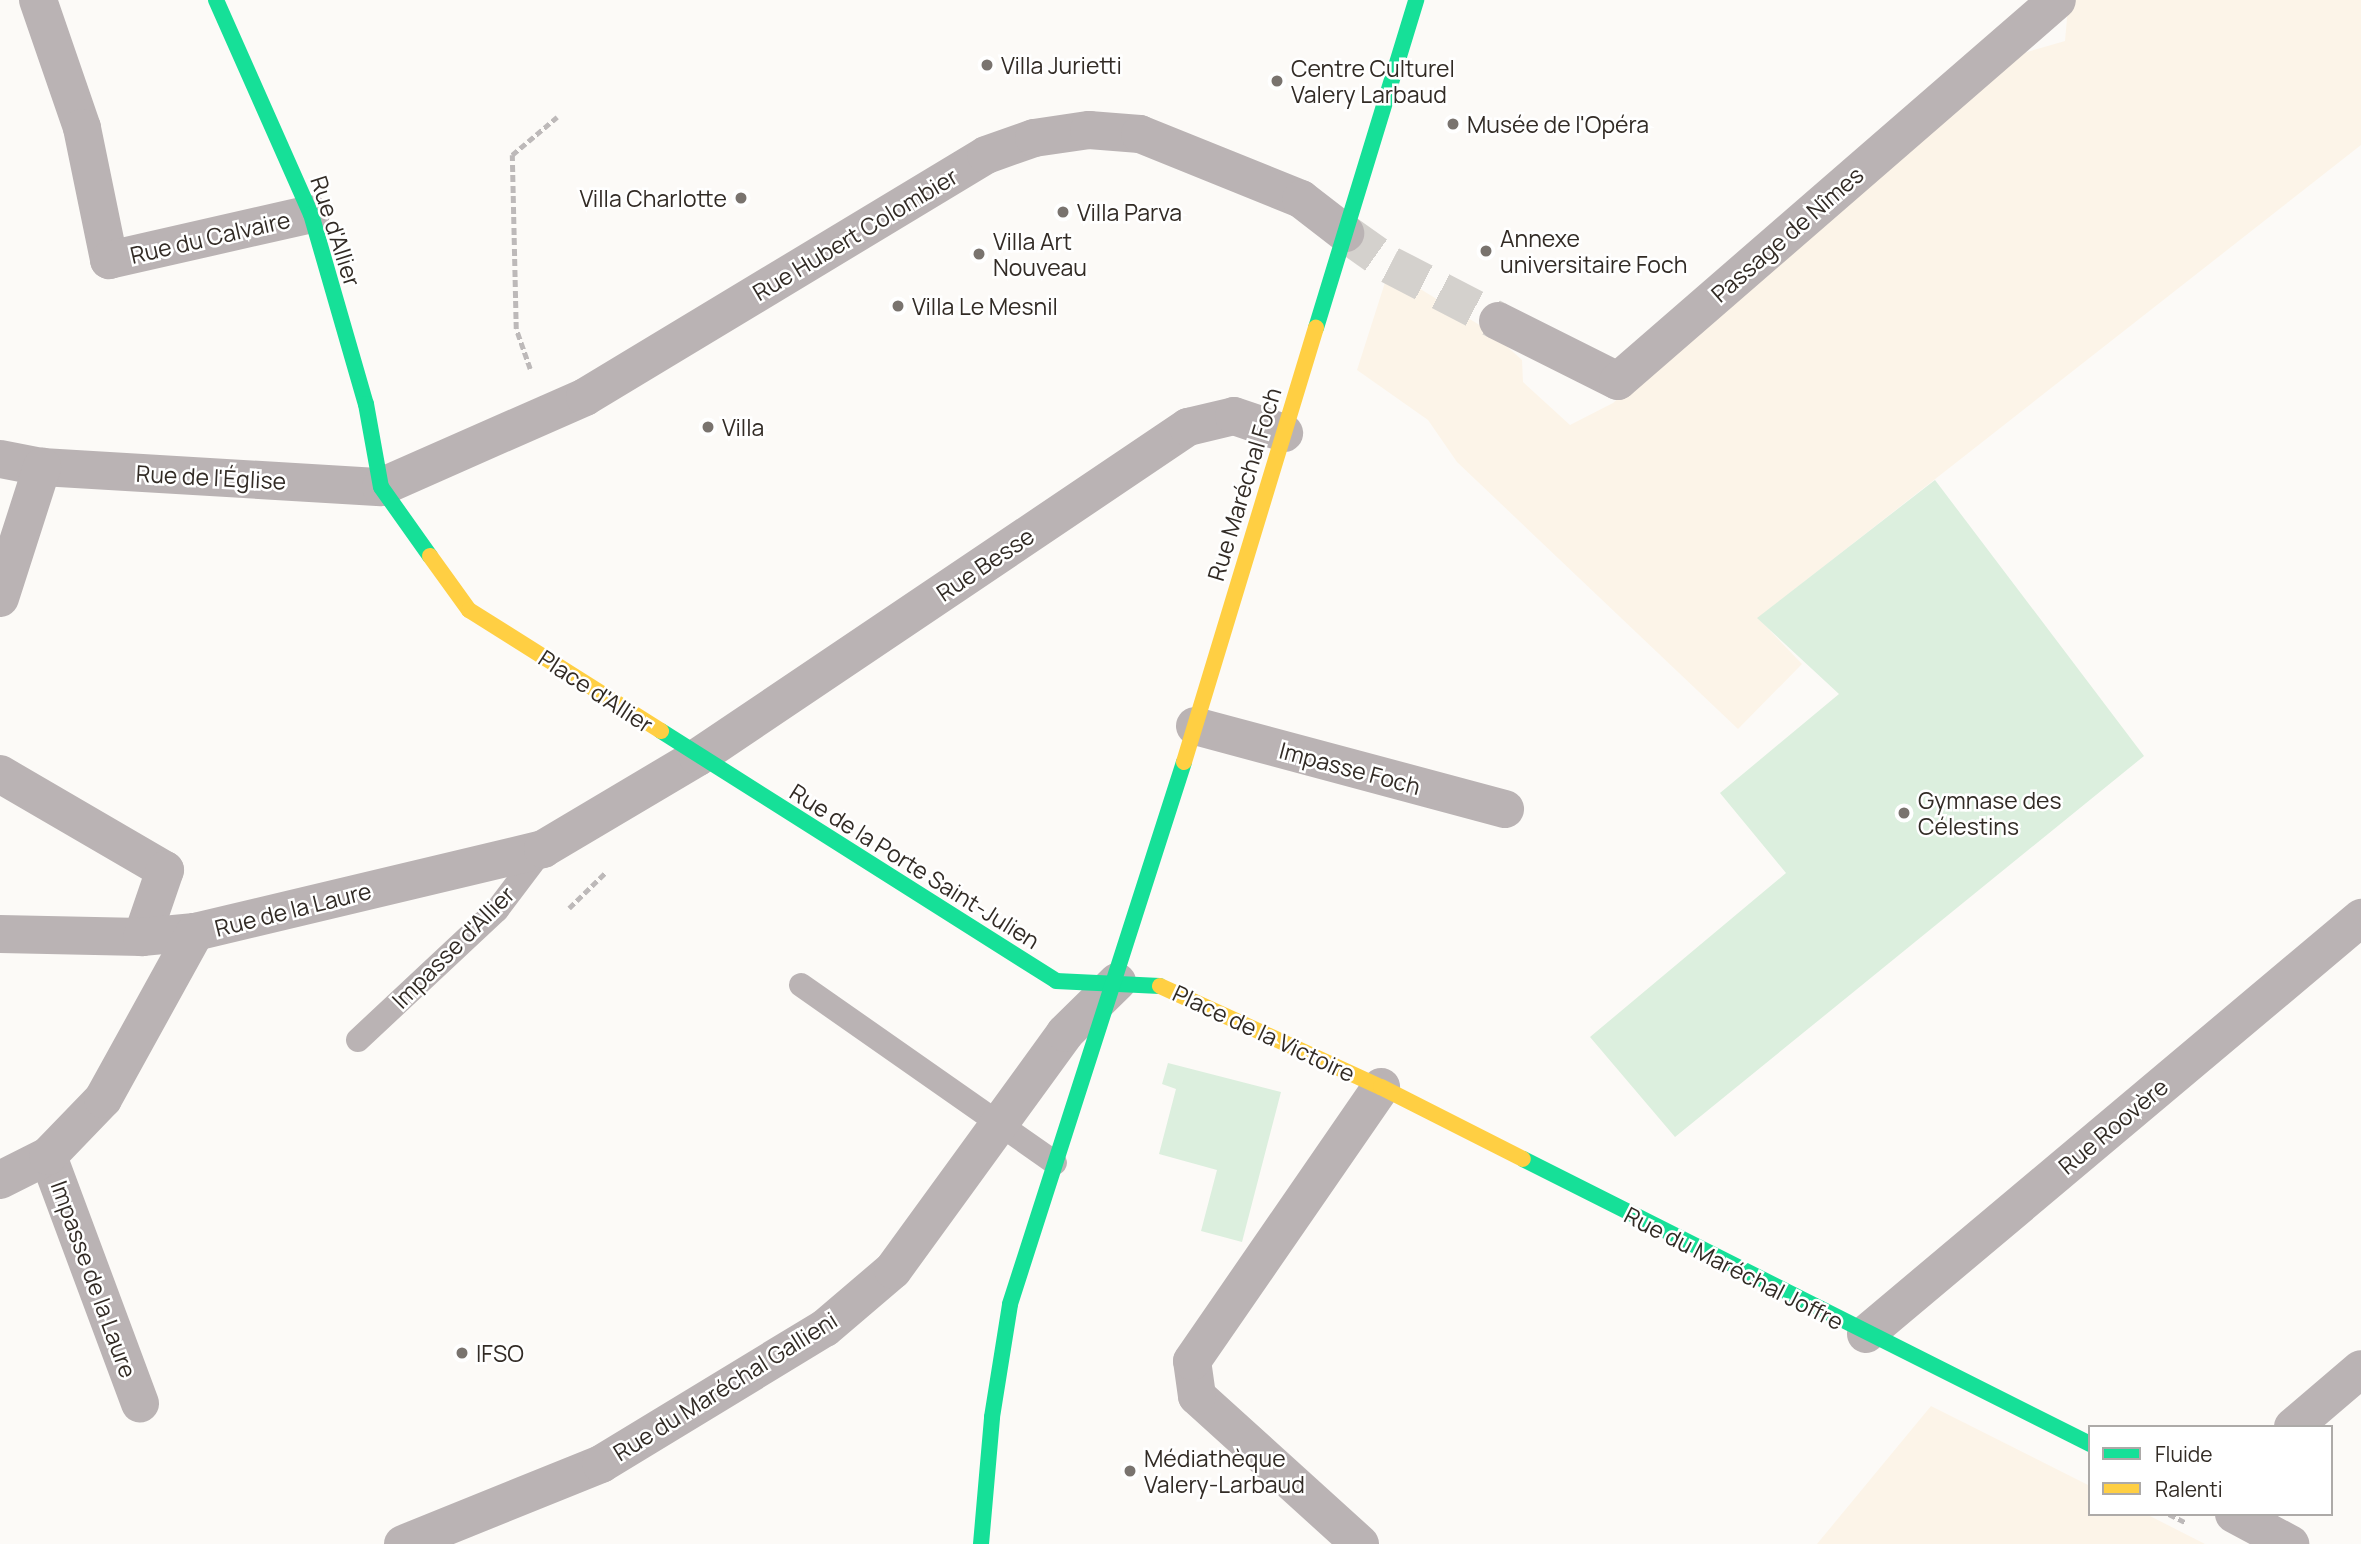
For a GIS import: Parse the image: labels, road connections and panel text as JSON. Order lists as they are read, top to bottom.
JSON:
{
  "streets": {
    "street": [
      "Rue d'Allier",
      "Rue Hubert Colombier",
      "Passage de Nîmes",
      "Rue du Calvaire",
      "Rue de l'Église",
      "Rue Maréchal Foch",
      "Rue Besse",
      "Place d'Allier",
      "Impasse Foch",
      "Rue de la Porte Saint-Julien",
      "Rue de la Laure",
      "Place de la Victoire",
      "Rue Roovère",
      "Rue du Maréchal Joffre",
      "Impasse de la Laure",
      "Rue du Maréchal Gallieni"
    ],
    "lane": ["Impasse d'Allier"]
  },
  "crossings": [
    ["Rue d'Allier", "Rue Hubert Colombier"],
    ["Rue d'Allier", "Rue du Calvaire"],
    ["Rue d'Allier", "Rue de l'Église"],
    ["Rue d'Allier", "Place d'Allier"],
    ["Rue Hubert Colombier", "Rue de l'Église"],
    ["Rue Hubert Colombier", "Rue Maréchal Foch"],
    ["Rue Hubert Colombier", "Place d'Allier"],
    ["Rue de l'Église", "Place d'Allier"],
    ["Rue Maréchal Foch", "Rue Besse"],
    ["Rue Maréchal Foch", "Impasse Foch"],
    ["Rue Maréchal Foch", "Rue de la Porte Saint-Julien"],
    ["Rue Maréchal Foch", "Place de la Victoire"],
    ["Rue Maréchal Foch", "Rue du Maréchal Gallieni"],
    ["Rue Besse", "Place d'Allier"],
    ["Rue Besse", "Rue de la Porte Saint-Julien"],
    ["Place d'Allier", "Rue de la Porte Saint-Julien"],
    ["Rue de la Porte Saint-Julien", "Place de la Victoire"],
    ["Rue de la Porte Saint-Julien", "Rue du Maréchal Gallieni"],
    ["Rue de la Laure", "Impasse d'Allier"],
    ["Rue de la Laure", "Impasse de la Laure"],
    ["Place de la Victoire", "Rue du Maréchal Joffre"],
    ["Place de la Victoire", "Rue du Maréchal Gallieni"],
    ["Rue Roovère", "Rue du Maréchal Joffre"]
  ],
  "places": [
    "Villa Jurietti",
    "Centre Culturel Valery Larbaud",
    "Musée de l'Opéra",
    "Villa Charlotte",
    "Villa Parva",
    "Annexe universitaire Foch",
    "Villa Art Nouveau",
    "Villa Le Mesnil",
    "Villa",
    "Gymnase des Célestins",
    "IFSO",
    "Médiathèque Valery-Larbaud"
  ],
  "legend": ["Fluide", "Ralenti"]
}
